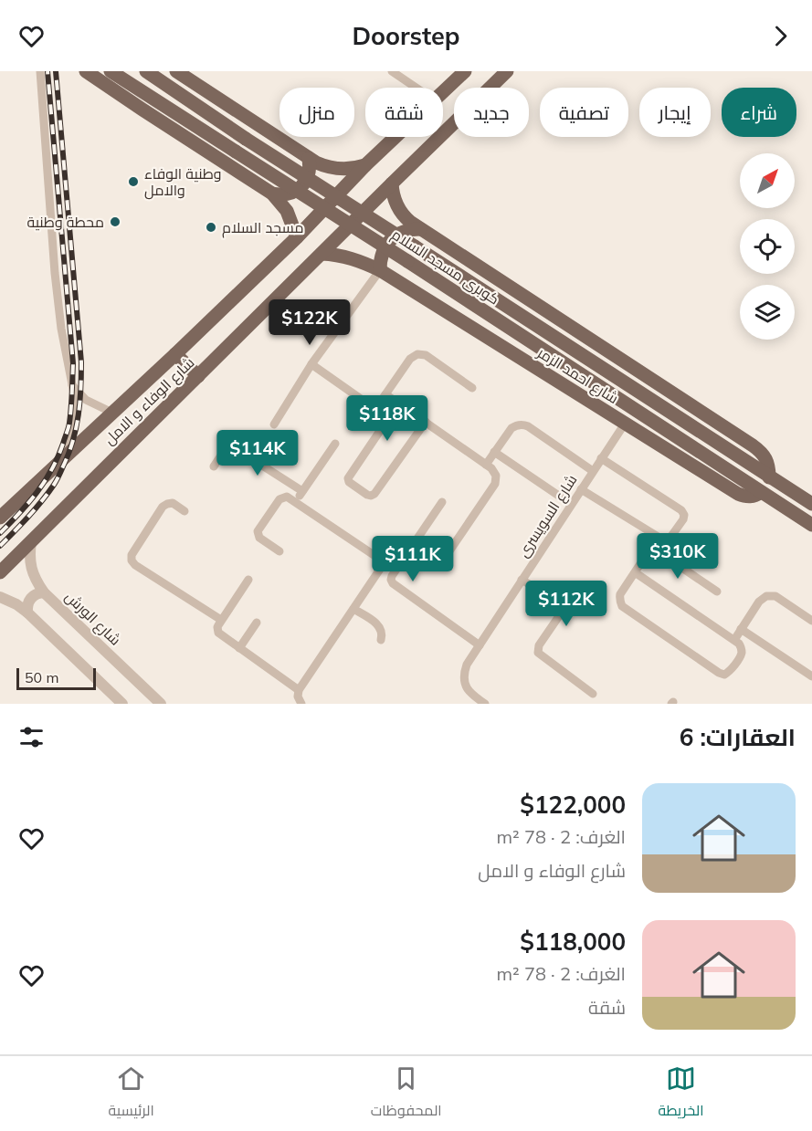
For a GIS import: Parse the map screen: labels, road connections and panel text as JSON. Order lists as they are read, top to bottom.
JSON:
{
  "streets": {
    "main road": ["كوبرى مسجد السلام", "شارع احمد الزمر", "شارع الوفاء و الامل"],
    "street": ["شارع السويسرى", "شارع الورش"]
  },
  "crossings": [
    ["كوبرى مسجد السلام", "شارع احمد الزمر"],
    ["شارع احمد الزمر", "شارع الوفاء و الامل"],
    ["شارع احمد الزمر", "شارع السويسرى"],
    ["شارع الوفاء و الامل", "شارع الورش"]
  ],
  "places": ["وطنية الوفاء والامل", "محطة وطنية", "مسجد السلام"],
  "scale_bar": "50 m",
  "north": "top right",
  "page": {
    "header": "Doorstep",
    "chip": [
      "شراء",
      "إيجار",
      "تصفية",
      "جديد",
      "شقة",
      "منزل"
    ],
    "price": [
      "$122K",
      "$118K",
      "$114K",
      "$310K",
      "$111K",
      "$112K"
    ],
    "scale": "50 m",
    "heading": "العقارات: 6",
    "list": [
      {
        "name": "$122,000",
        "note": "الغرف: 2 · 78 m² · شارع الوفاء و الامل"
      },
      {
        "name": "$118,000",
        "note": "الغرف: 2 · 78 m² · شقة"
      }
    ],
    "tabs": ["الخريطة", "المحفوظات", "الرئيسية"]
  }
}
